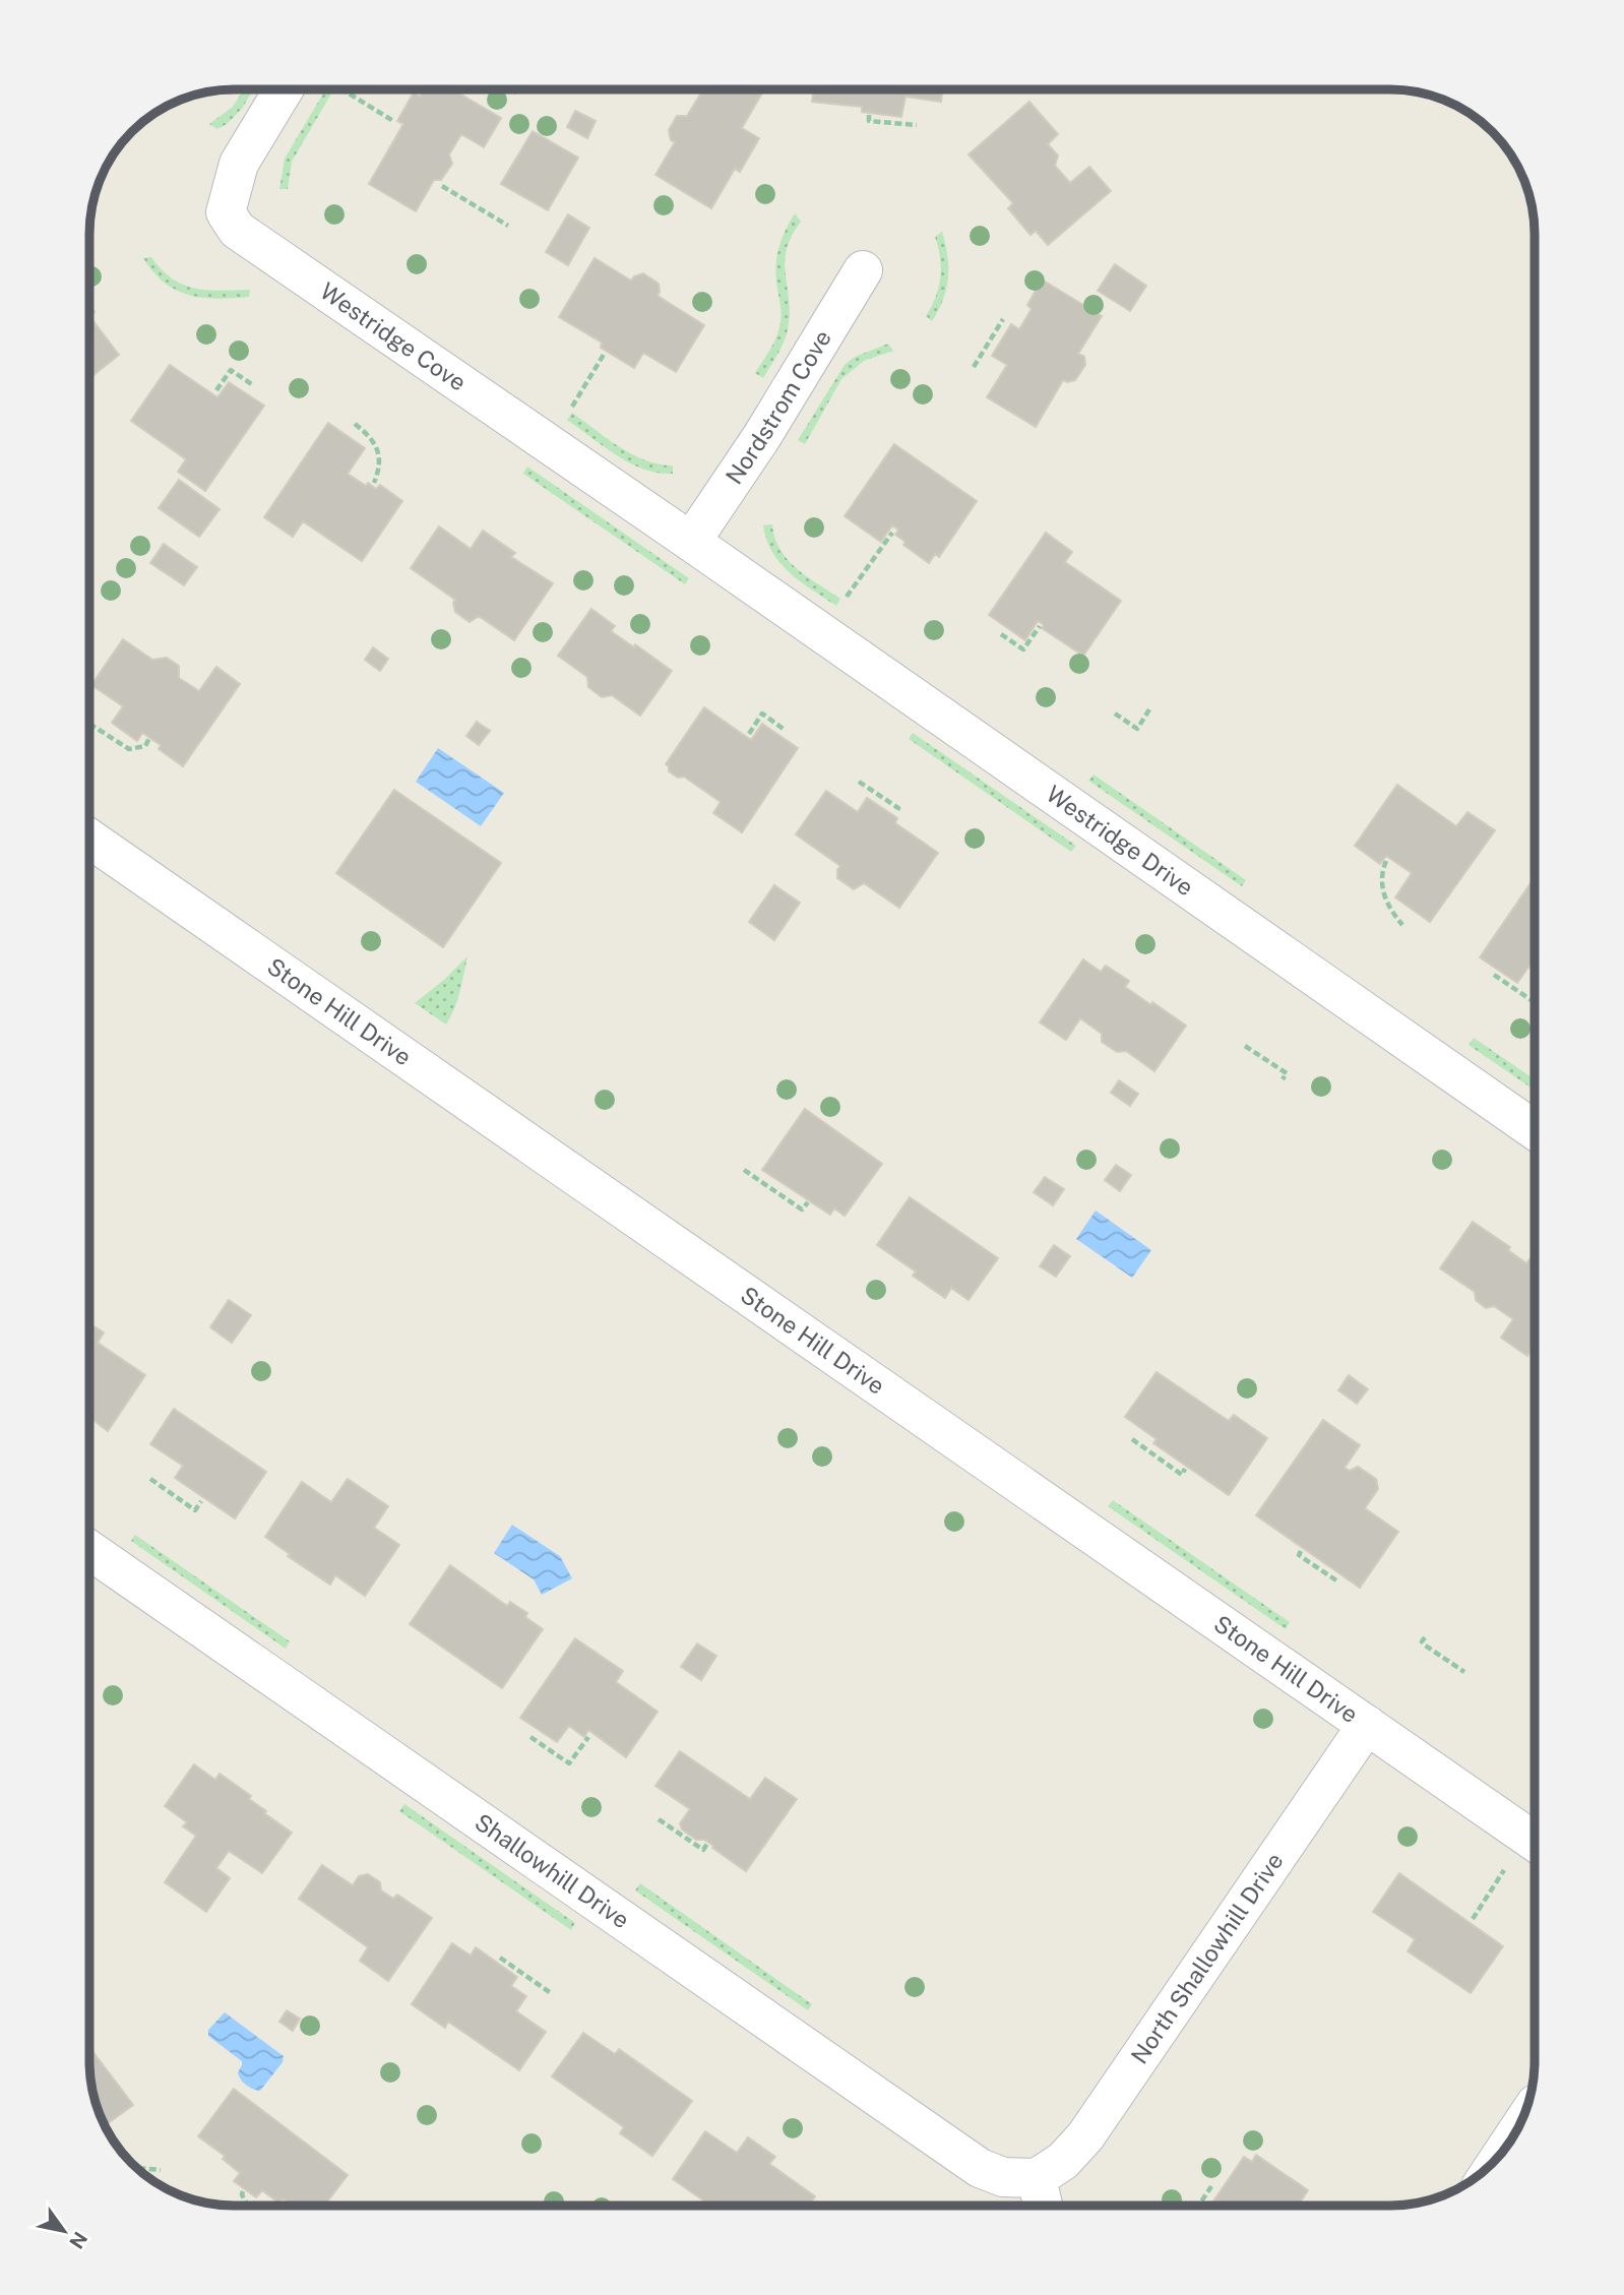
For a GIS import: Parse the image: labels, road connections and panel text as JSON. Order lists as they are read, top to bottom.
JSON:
{
  "streets": {
    "street": [
      "Westridge Cove",
      "Nordstrom Cove",
      "Westridge Drive",
      "Stone Hill Drive",
      "Shallowhill Drive",
      "North Shallowhill Drive"
    ]
  },
  "crossings": [
    ["Westridge Cove", "Nordstrom Cove"],
    ["Westridge Cove", "Westridge Drive"],
    ["Nordstrom Cove", "Westridge Drive"],
    ["Stone Hill Drive", "North Shallowhill Drive"],
    ["Shallowhill Drive", "North Shallowhill Drive"]
  ],
  "north": "bottom right"
}
